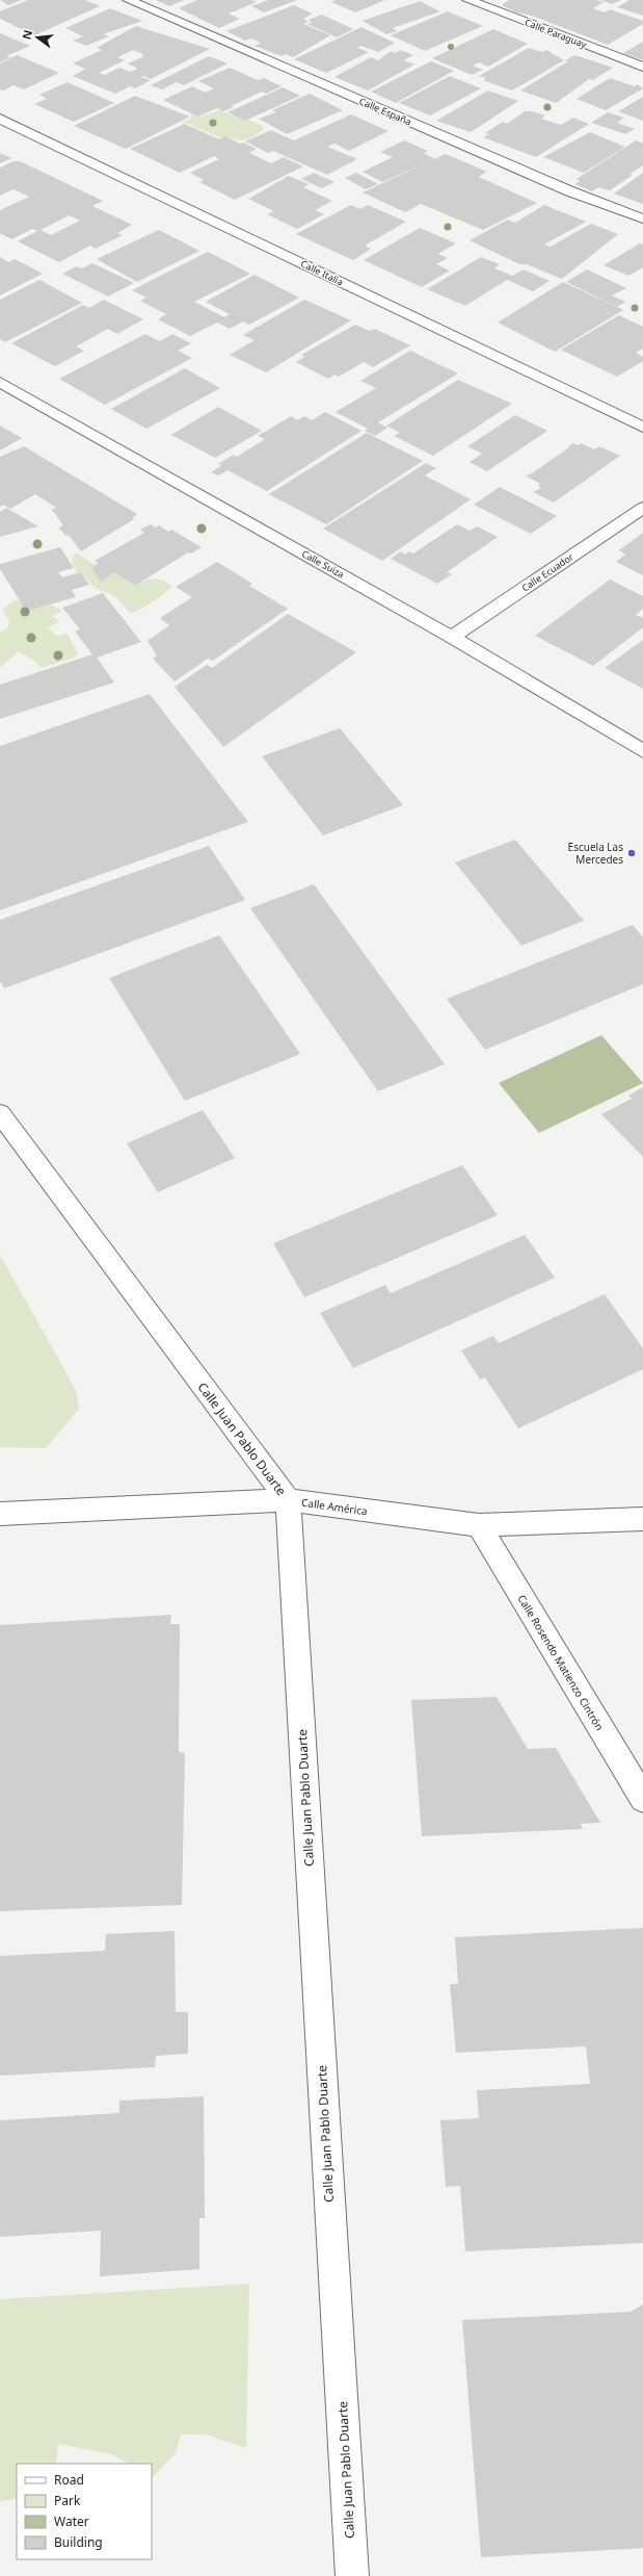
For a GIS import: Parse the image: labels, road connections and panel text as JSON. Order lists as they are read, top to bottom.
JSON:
{
  "streets": {
    "street": [
      "Calle Paraguay",
      "Calle España",
      "Calle Italia",
      "Calle Suiza",
      "Calle Ecuador",
      "Calle Juan Pablo Duarte",
      "Calle América",
      "Calle Rosendo Matienzo Cintrón"
    ]
  },
  "crossings": [
    ["Calle Suiza", "Calle Ecuador"],
    ["Calle Juan Pablo Duarte", "Calle América"],
    ["Calle América", "Calle Rosendo Matienzo Cintrón"]
  ],
  "places": ["Escuela Las Mercedes"],
  "legend": [
    "Road",
    "Park",
    "Water",
    "Building"
  ],
  "north": "left"
}
